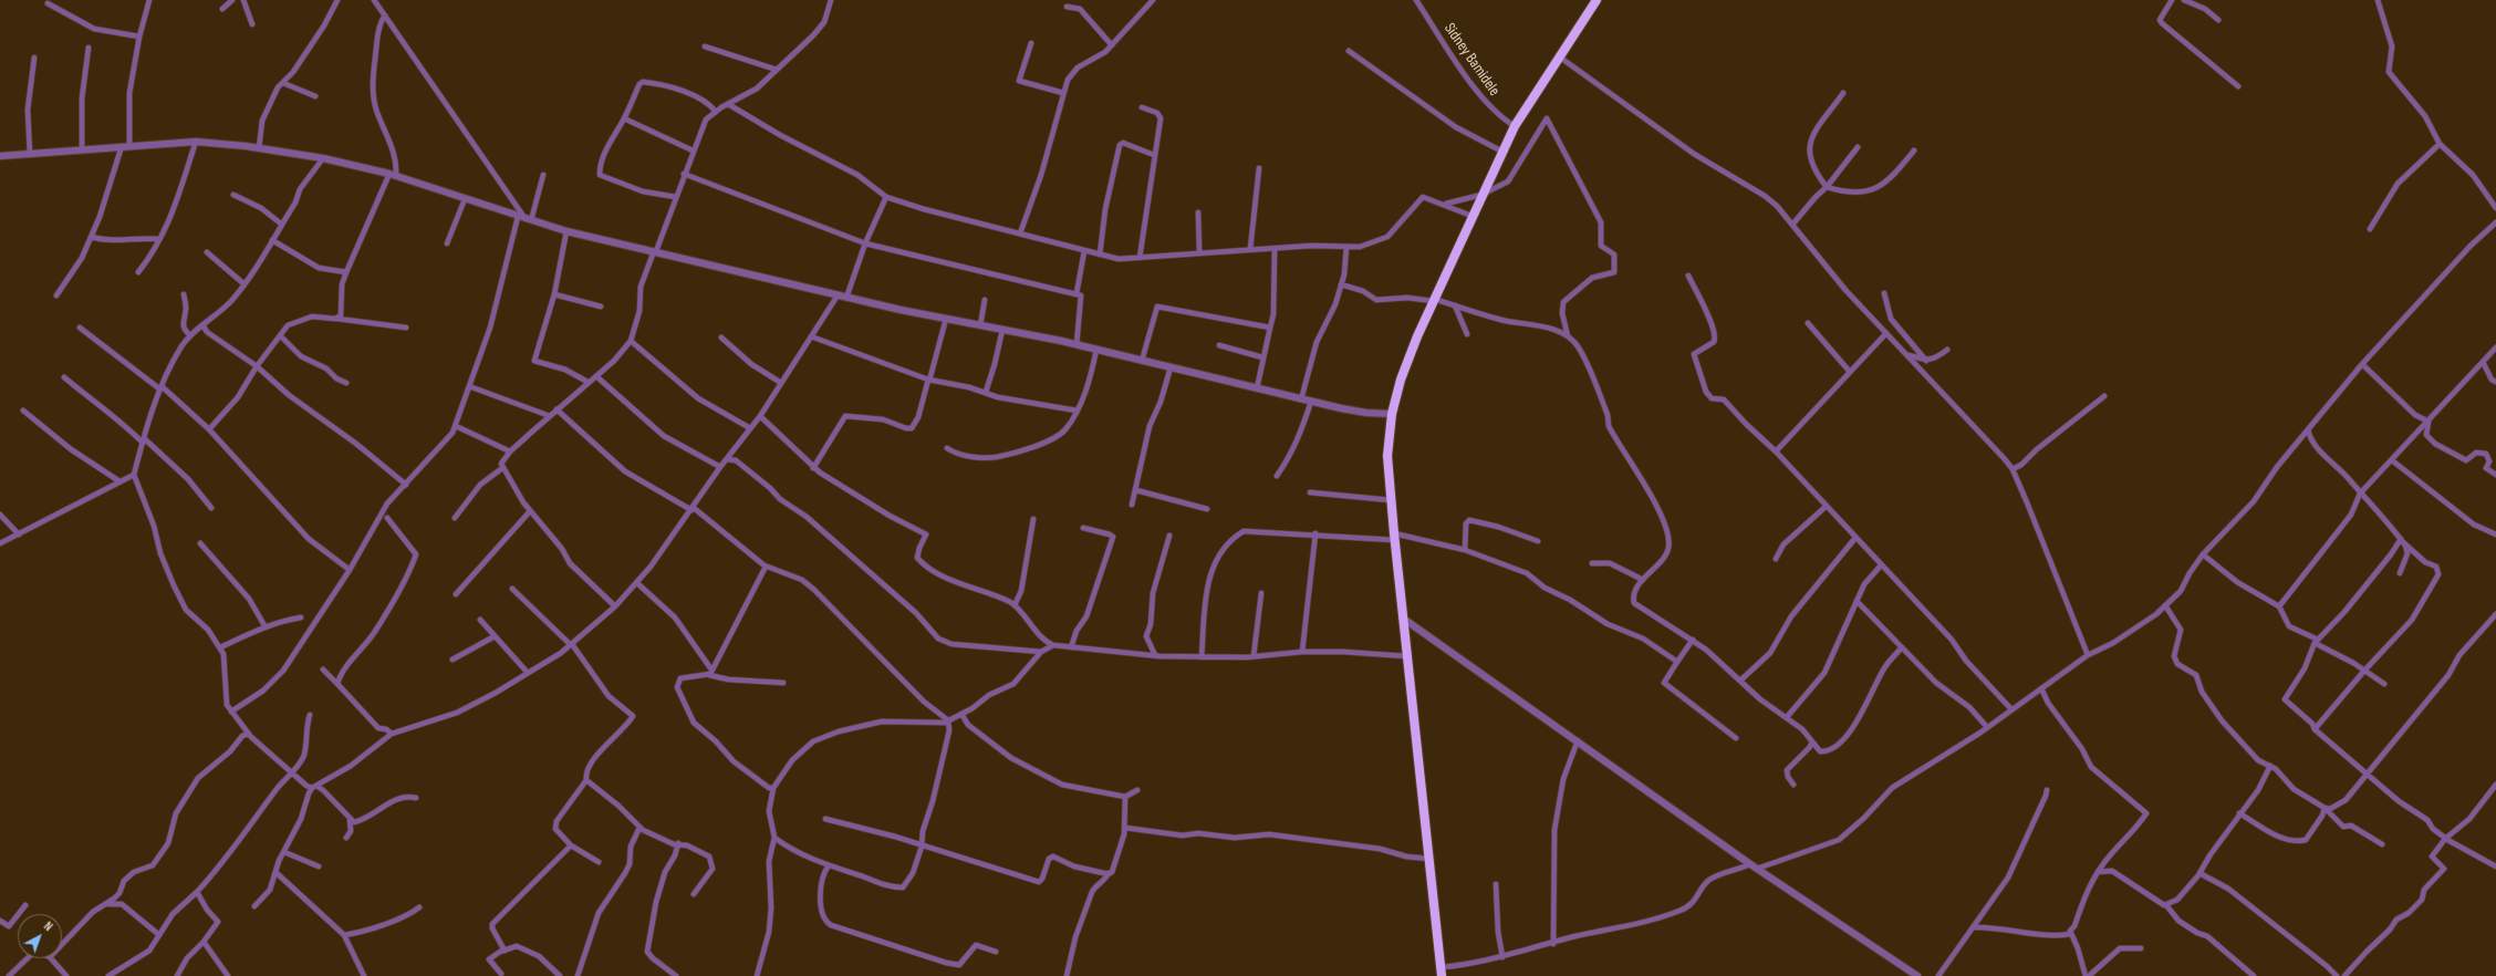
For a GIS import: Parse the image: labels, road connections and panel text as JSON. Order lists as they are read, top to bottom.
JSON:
{
  "streets": {
    "street": ["Sidney Bamidele"]
  },
  "north": "top right"
}
